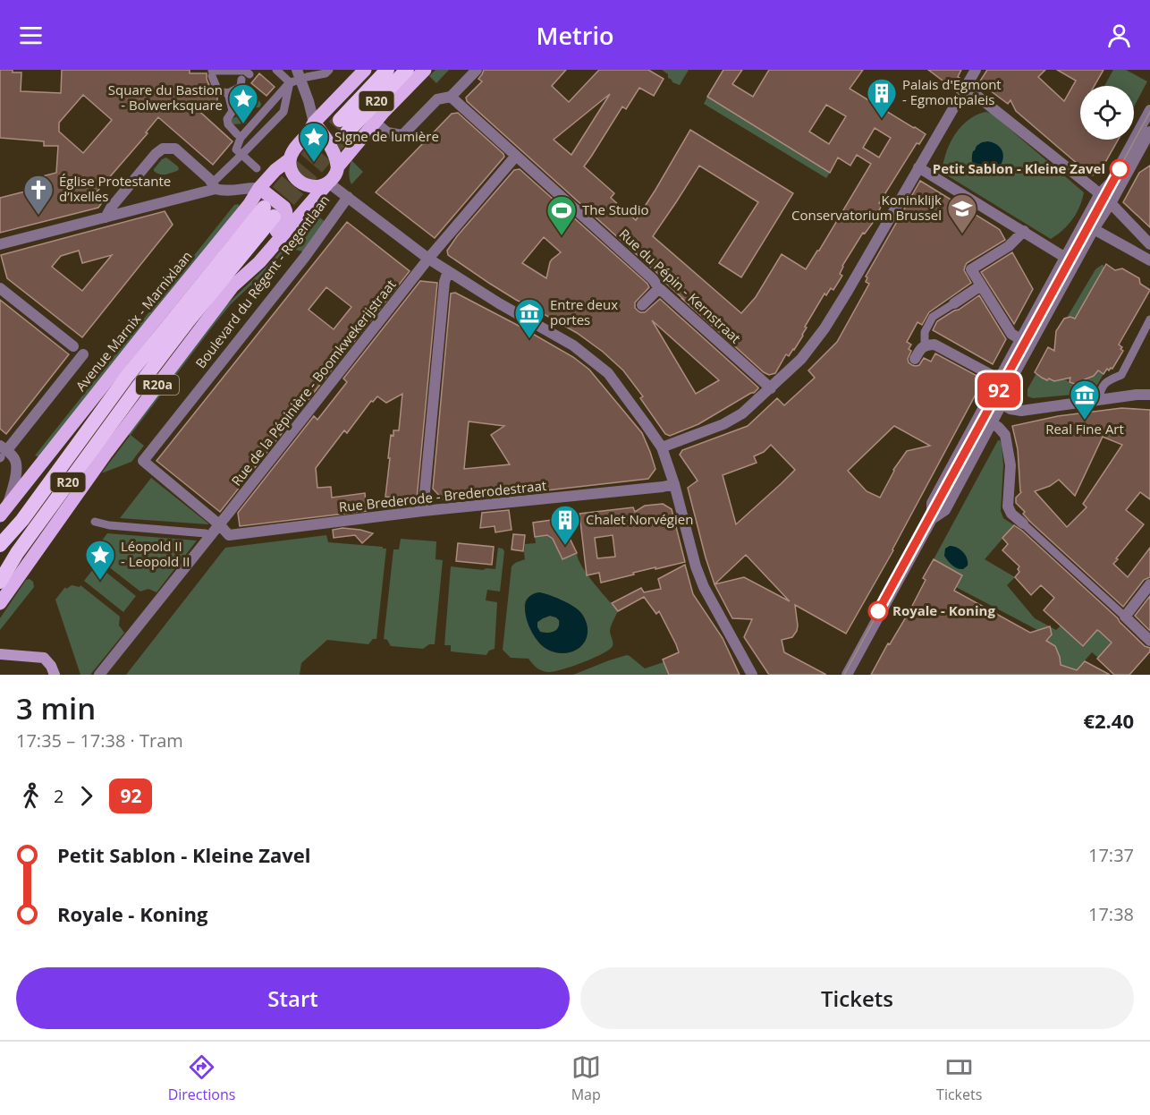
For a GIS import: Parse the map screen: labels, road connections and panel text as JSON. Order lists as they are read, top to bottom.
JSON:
{
  "streets": {
    "highway": ["R20"],
    "main road": ["Boulevard du Régent - Regentlaan", "Avenue Marnix - Marnixlaan", "R20a"],
    "street": ["Rue du Pépin - Kernstraat", "Rue de la Pépinière - Boomkwekerijstraat", "Rue Brederode - Brederodestraat"]
  },
  "crossings": [
    ["Boulevard du Régent - Regentlaan", "Avenue Marnix - Marnixlaan"],
    ["Boulevard du Régent - Regentlaan", "Rue de la Pépinière - Boomkwekerijstraat"],
    ["Boulevard du Régent - Regentlaan", "Rue Brederode - Brederodestraat"],
    ["Rue du Pépin - Kernstraat", "Rue de la Pépinière - Boomkwekerijstraat"],
    ["Rue de la Pépinière - Boomkwekerijstraat", "Rue Brederode - Brederodestraat"]
  ],
  "places": {
    "building": ["Palais d'Egmont - Egmontpaleis", "Chalet Norvégien"],
    "place": ["Square du Bastion - Bolwerksquare", "Signe de lumière", "Léopold II - Leopold II"],
    "other": ["Petit Sablon - Kleine Zavel", "Royale - Koning"],
    "church": ["Église Protestante d’Ixelles"],
    "school or university": ["Koninklijk Conservatorium Brussel"],
    "sports": ["The Studio"],
    "museum": ["Entre deux portes", "Real Fine Art"]
  },
  "lines": ["tram line 92"],
  "page": {
    "header": "Metrio",
    "on_map": "92",
    "heading": ["3 min", "17:35 – 17:38 · Tram", "€2.40"],
    "legs": ["2", "92"],
    "list": [
      {
        "name": "Petit Sablon - Kleine Zavel",
        "value": "17:37"
      },
      {
        "name": "Royale - Koning",
        "value": "17:38"
      }
    ],
    "buttons": ["Start", "Tickets"],
    "tabs": ["Directions", "Map", "Tickets"]
  }
}
